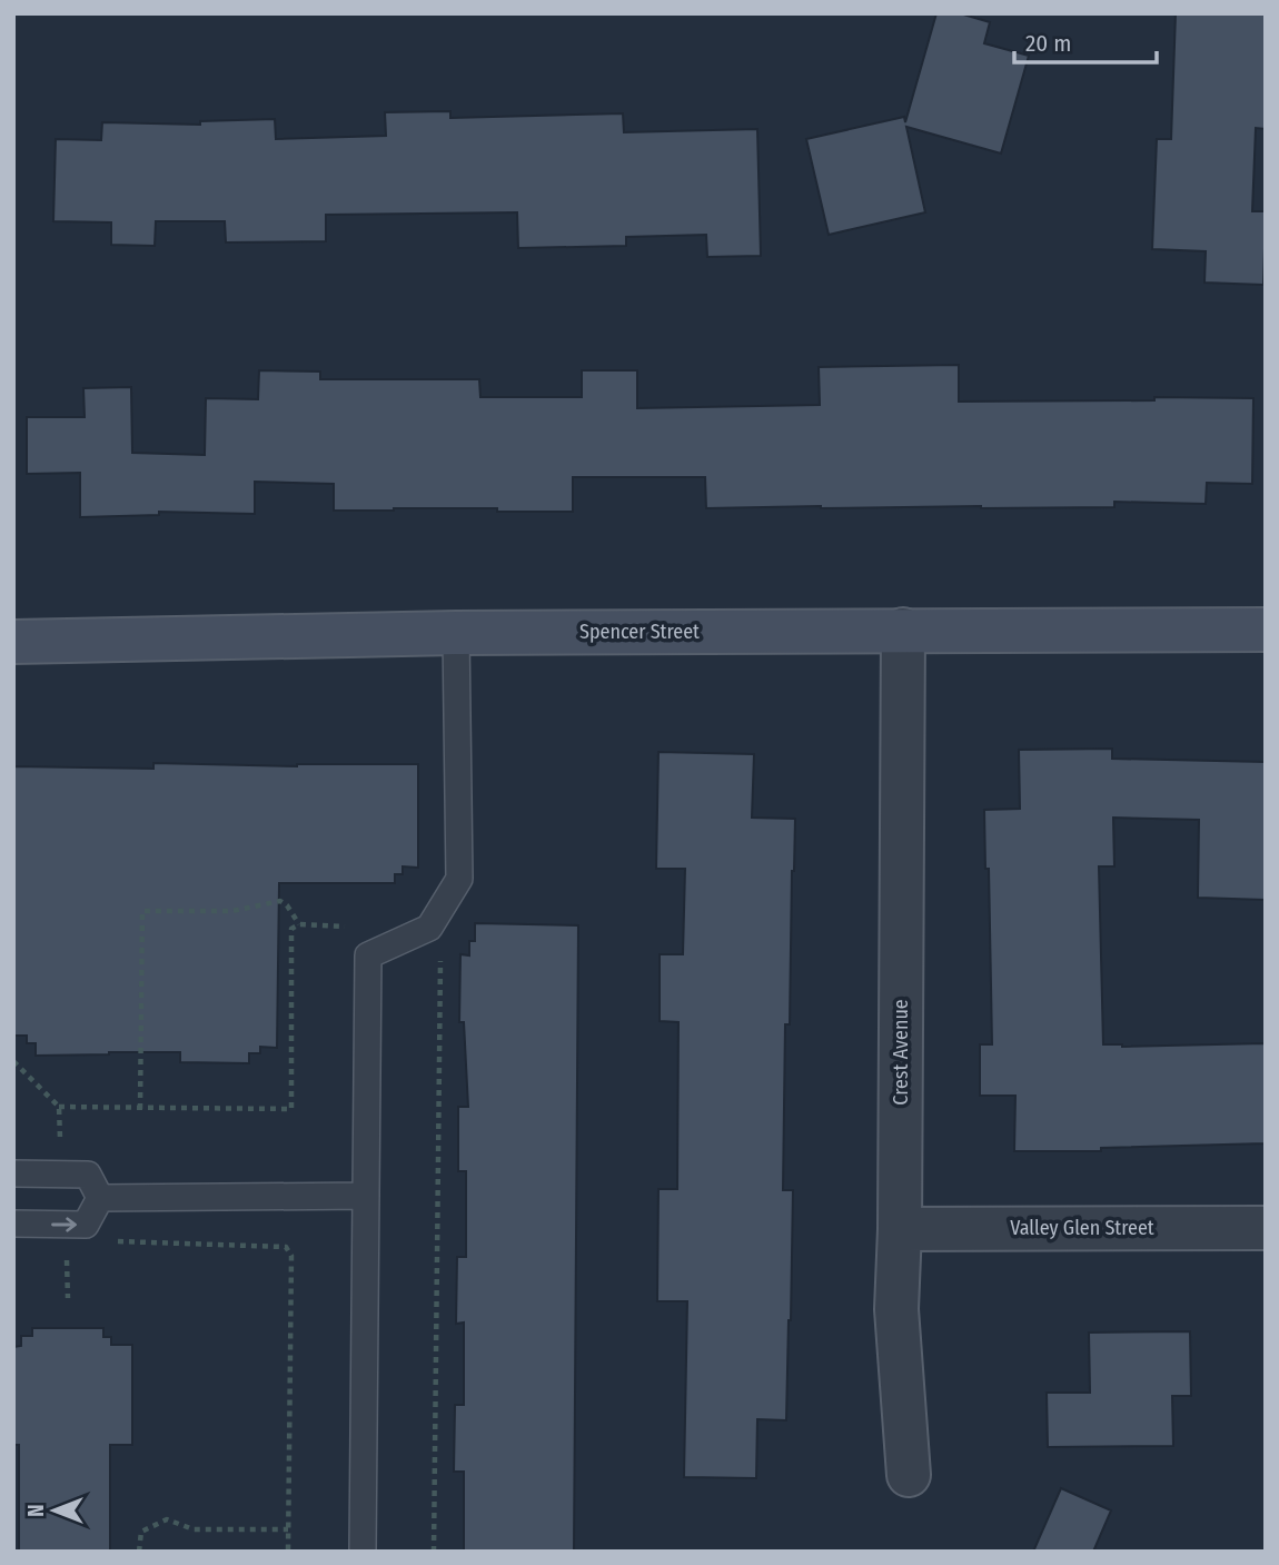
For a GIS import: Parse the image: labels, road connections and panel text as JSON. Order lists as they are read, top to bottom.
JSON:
{
  "streets": {
    "street": ["Spencer Street", "Crest Avenue", "Valley Glen Street"]
  },
  "crossings": [
    ["Spencer Street", "Crest Avenue"],
    ["Crest Avenue", "Valley Glen Street"]
  ],
  "scale_bar": "20 m",
  "north": "left"
}
